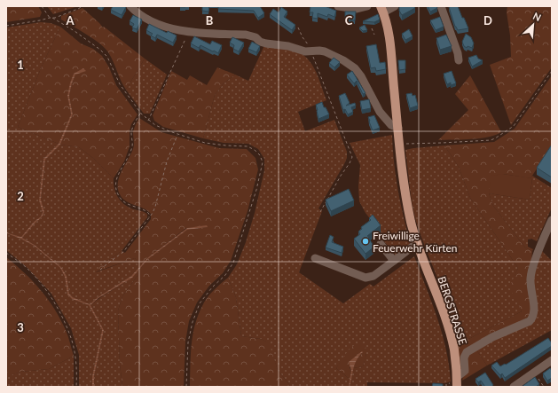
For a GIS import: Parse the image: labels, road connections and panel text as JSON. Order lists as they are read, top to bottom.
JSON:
{
  "streets": {
    "main road": ["BERGSTRASSE"]
  },
  "places": ["Freiwillige Feuerwehr Kürten"],
  "north": "top right",
  "grid": {
    "columns": [
      "A",
      "B",
      "C",
      "D"
    ],
    "rows": ["1", "2", "3"]
  }
}
